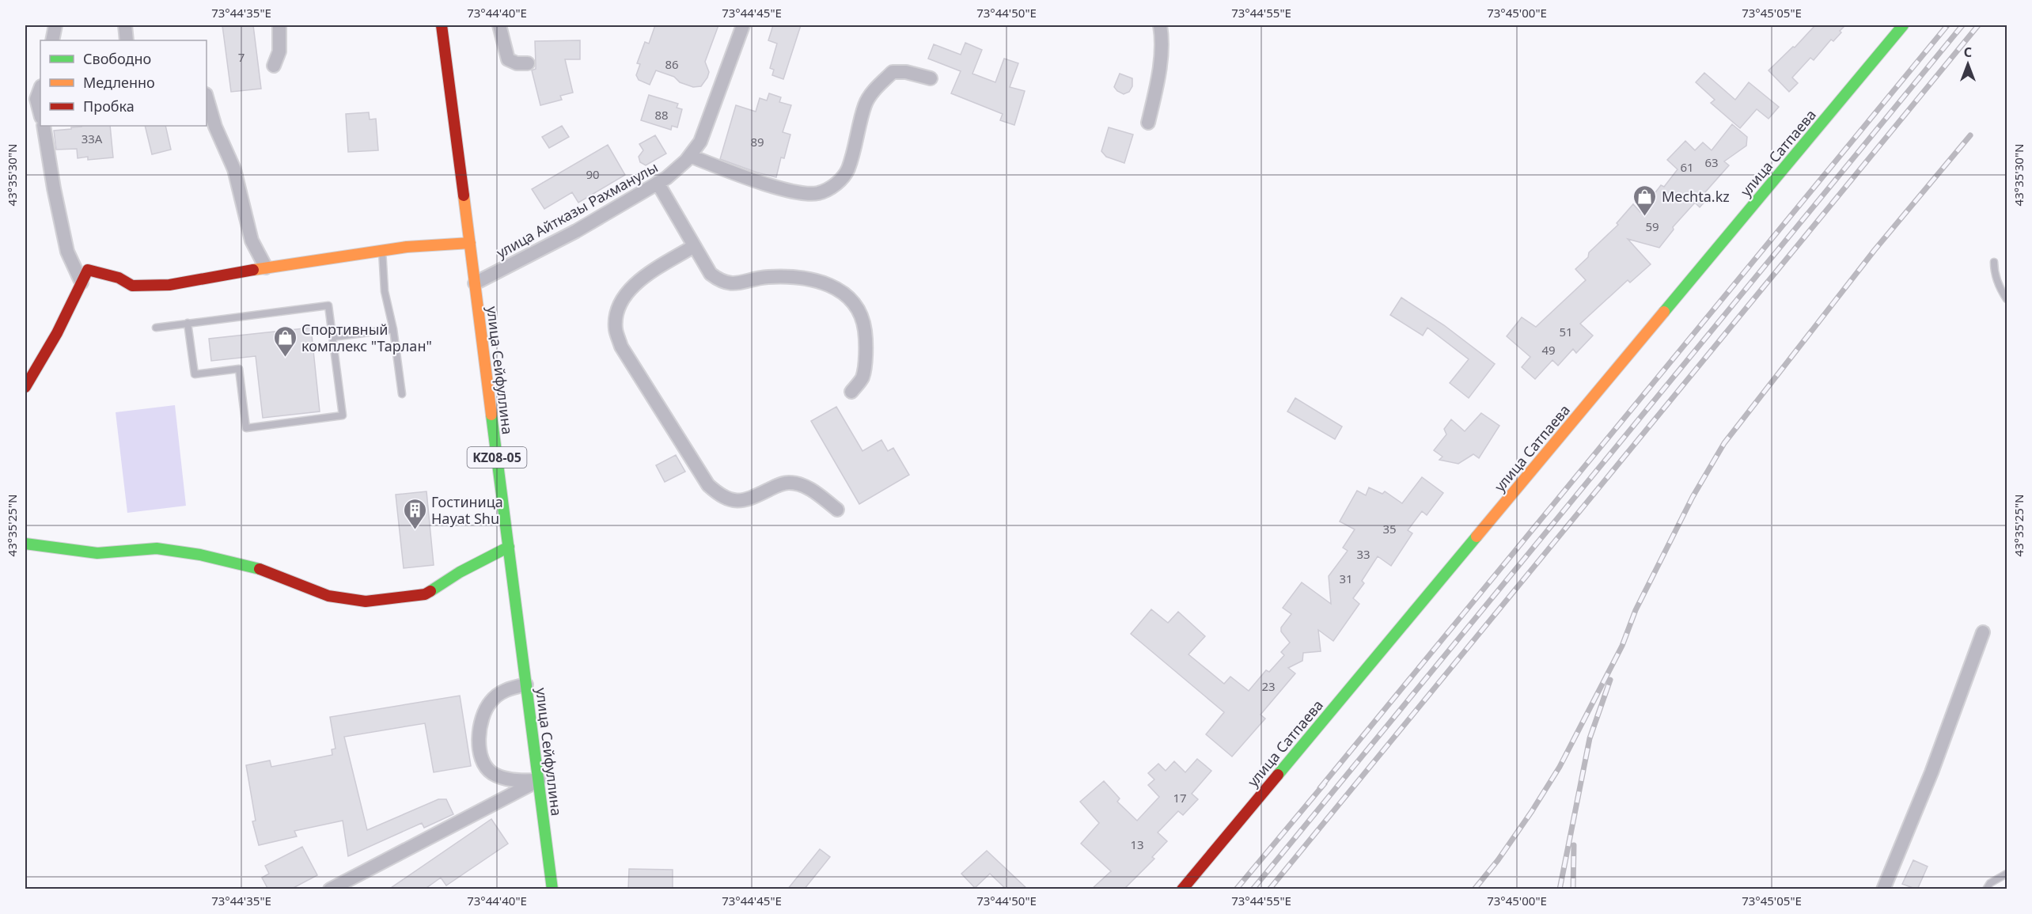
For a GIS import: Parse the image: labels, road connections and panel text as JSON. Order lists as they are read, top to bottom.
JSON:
{
  "streets": {
    "street": [
      "улица Сатпаева",
      "улица Айтказы Рахманулы",
      "улица Сейфуллина",
      "KZ08-05"
    ]
  },
  "crossings": [
    ["улица Айтказы Рахманулы", "улица Сейфуллина"]
  ],
  "places": {
    "shop": ["Mechta.kz", "Спортивный комплекс \"Тарлан\""],
    "building": ["Гостиница Hayat Shu"]
  },
  "house_numbers": [
    "7",
    "86",
    "88",
    "33А",
    "89",
    "63",
    "61",
    "90",
    "59",
    "51",
    "49",
    "35",
    "33",
    "31",
    "23",
    "17",
    "13"
  ],
  "legend": ["Свободно", "Медленно", "Пробка"],
  "north": "top",
  "coordinates": [
    "73°44'35\"E",
    "73°44'40\"E",
    "73°44'45\"E",
    "73°44'50\"E",
    "73°44'55\"E",
    "73°45'00\"E",
    "73°45'05\"E",
    "43°35'30\"N",
    "43°35'25\"N"
  ]
}
